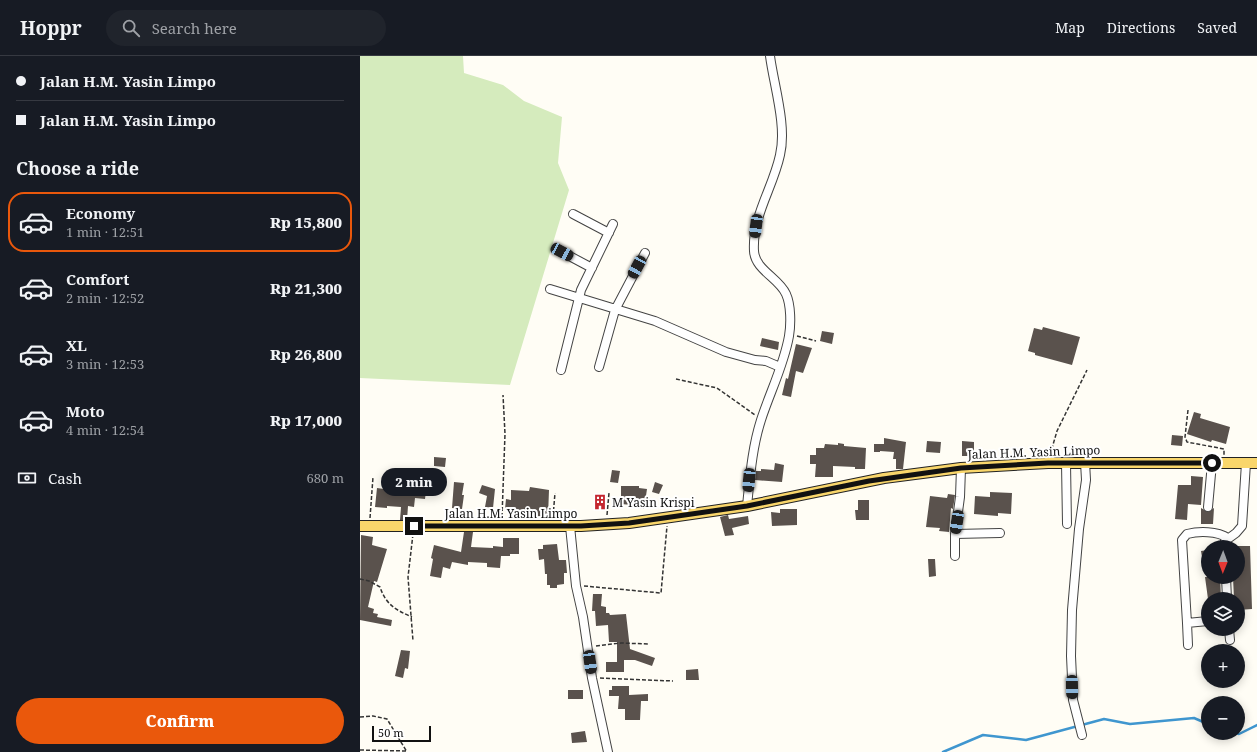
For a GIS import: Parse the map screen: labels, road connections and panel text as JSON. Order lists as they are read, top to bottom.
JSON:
{
  "streets": {
    "main road": ["Jalan H.M. Yasin Limpo"]
  },
  "places": {
    "building": ["M Yasin Krispi"]
  },
  "scale_bar": "50 m",
  "north": "bottom",
  "page": {
    "header": "Hoppr",
    "search": "Search here",
    "nav": ["Map", "Directions", "Saved"],
    "banner": ["Jalan H.M. Yasin Limpo", "Jalan H.M. Yasin Limpo"],
    "heading": "Choose a ride",
    "list": [
      {
        "name": "Economy",
        "note": "1 min · 12:51",
        "value": "Rp 15,800"
      },
      {
        "name": "Comfort",
        "note": "2 min · 12:52",
        "value": "Rp 21,300"
      },
      {
        "name": "XL",
        "note": "3 min · 12:53",
        "value": "Rp 26,800"
      },
      {
        "name": "Moto",
        "note": "4 min · 12:54",
        "value": "Rp 17,000"
      }
    ],
    "pay": ["Cash", "680 m"],
    "bubble": "2 min",
    "map_buttons": ["+", "−"],
    "buttons": "Confirm",
    "scale": "50 m"
  }
}
